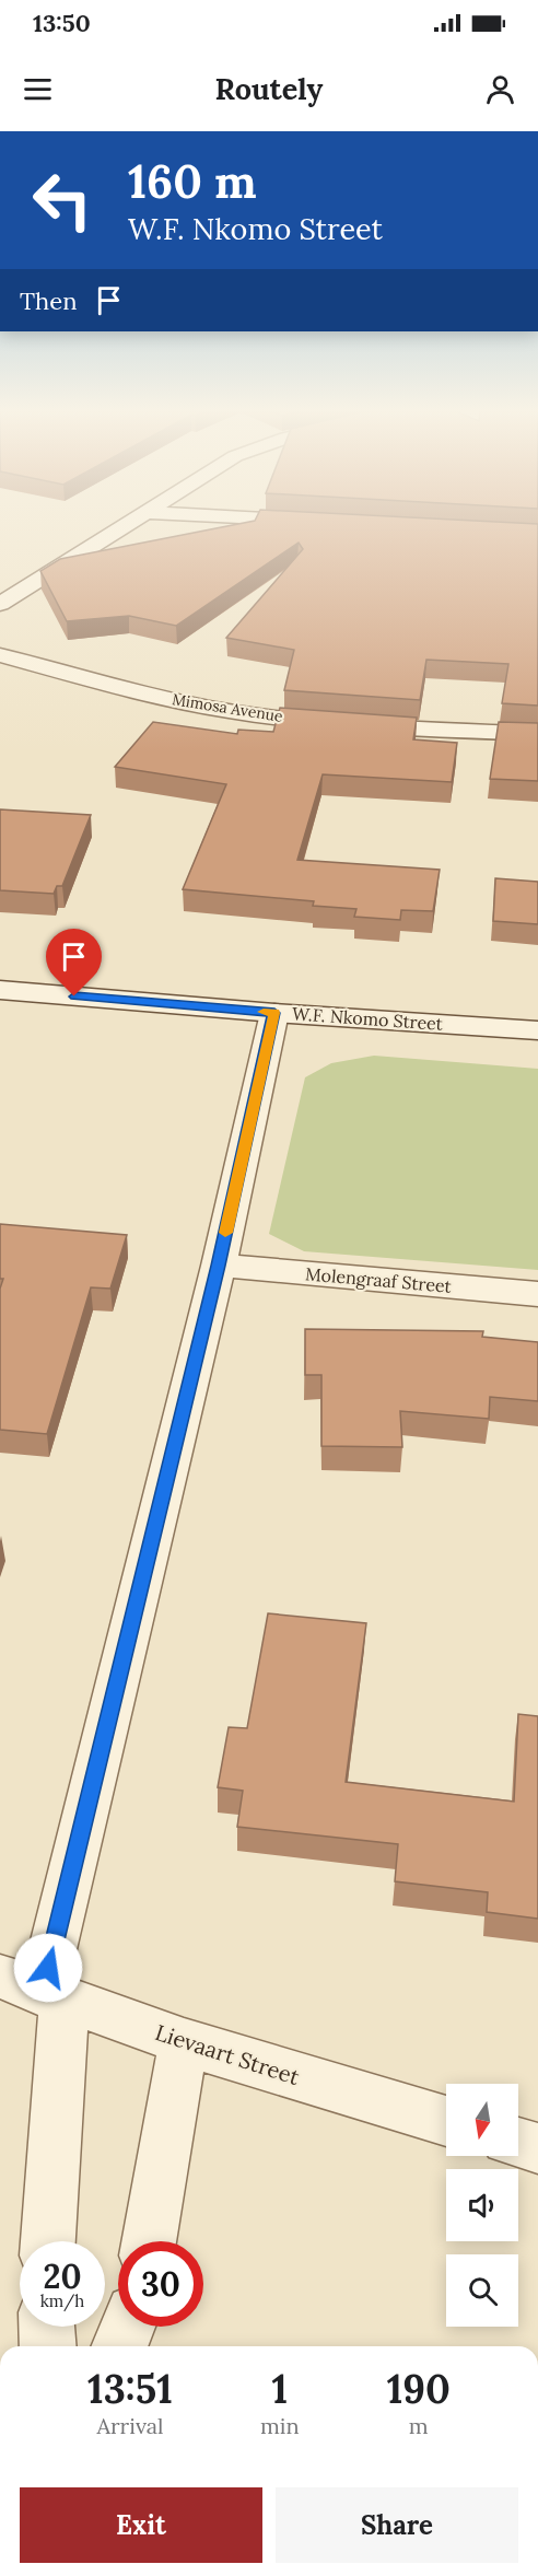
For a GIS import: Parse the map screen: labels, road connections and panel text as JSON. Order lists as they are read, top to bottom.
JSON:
{
  "streets": {
    "street": [
      "Mimosa Avenue",
      "W.F. Nkomo Street",
      "Molengraaf Street",
      "Lievaart Street"
    ]
  },
  "north": "bottom",
  "page": {
    "status": "13:50",
    "header": "Routely",
    "turn": ["160 m", "W.F. Nkomo Street"],
    "then": "Then",
    "speed": "20 km/h",
    "limit": "30",
    "eta": [
      "13:51",
      "Arrival",
      "1",
      "min",
      "190",
      "m"
    ],
    "buttons": ["Exit", "Share"]
  }
}
